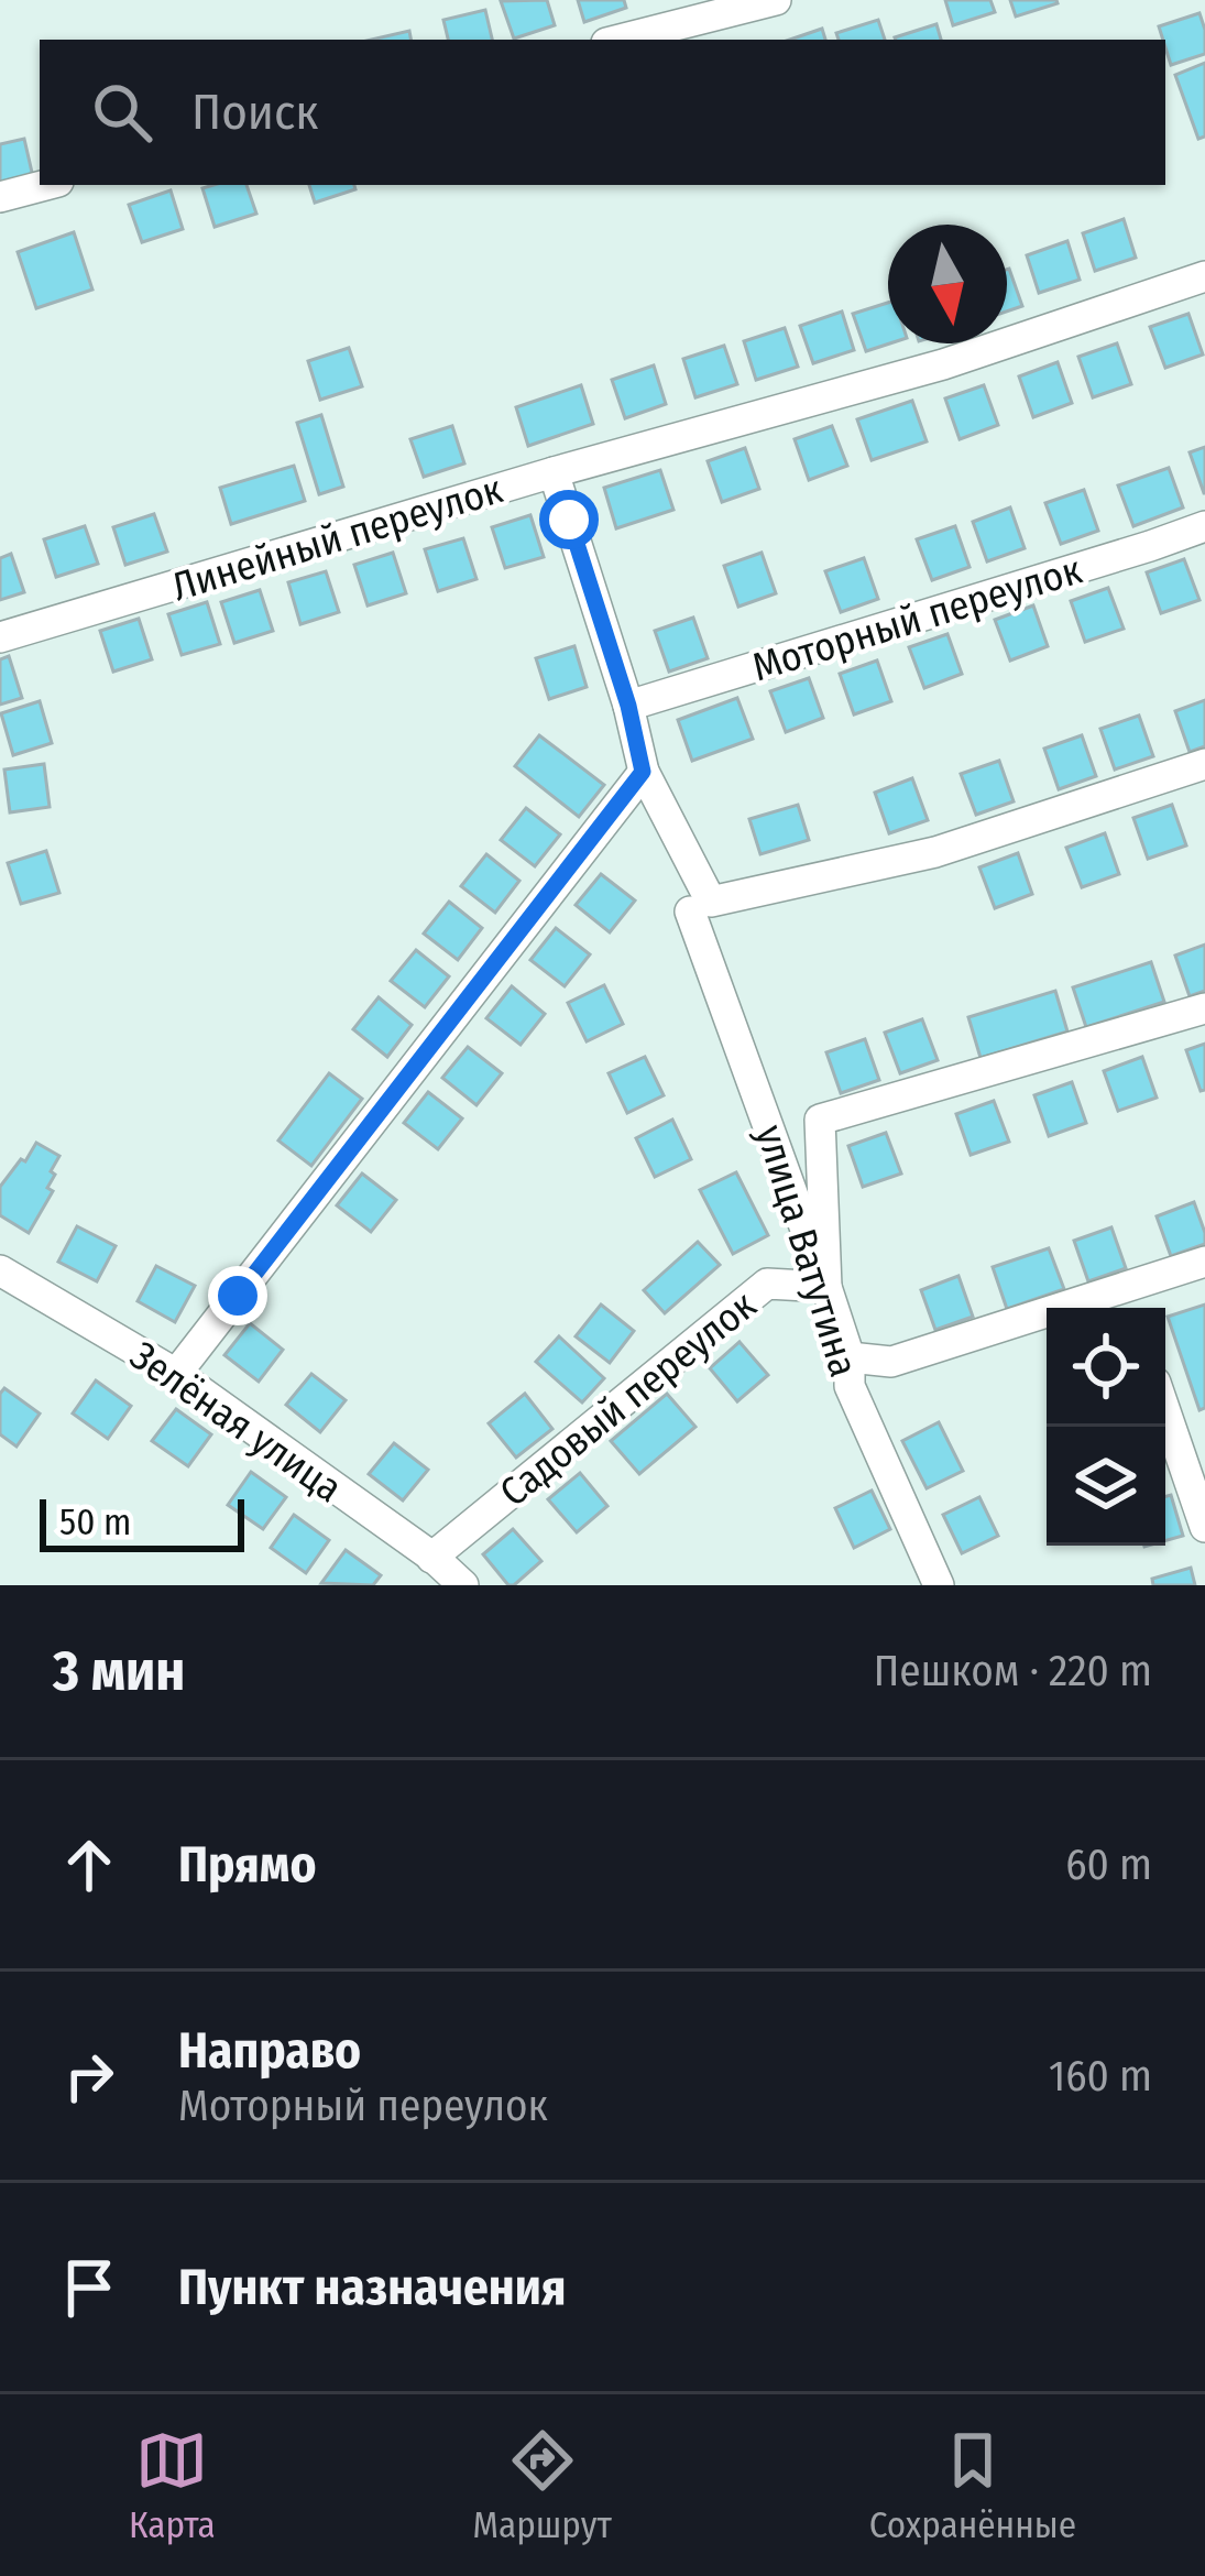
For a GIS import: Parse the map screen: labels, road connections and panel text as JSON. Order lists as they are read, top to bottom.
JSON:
{
  "streets": {
    "street": [
      "Линейный переулок",
      "Моторный переулок",
      "улица Ватутина",
      "Садовый переулок",
      "Зелёная улица"
    ]
  },
  "crossings": [
    ["улица Ватутина", "Садовый переулок"],
    ["Садовый переулок", "Зелёная улица"]
  ],
  "scale_bar": "50 m",
  "north": "bottom",
  "page": {
    "search": "Поиск",
    "scale": "50 m",
    "heading": ["3 мин", "Пешком · 220 m"],
    "list": [
      ["Прямо", "60 m"],
      ["Направо", "Моторный переулок", "160 m"],
      "Пункт назначения"
    ],
    "nav": ["Карта", "Маршрут", "Сохранённые"]
  }
}
